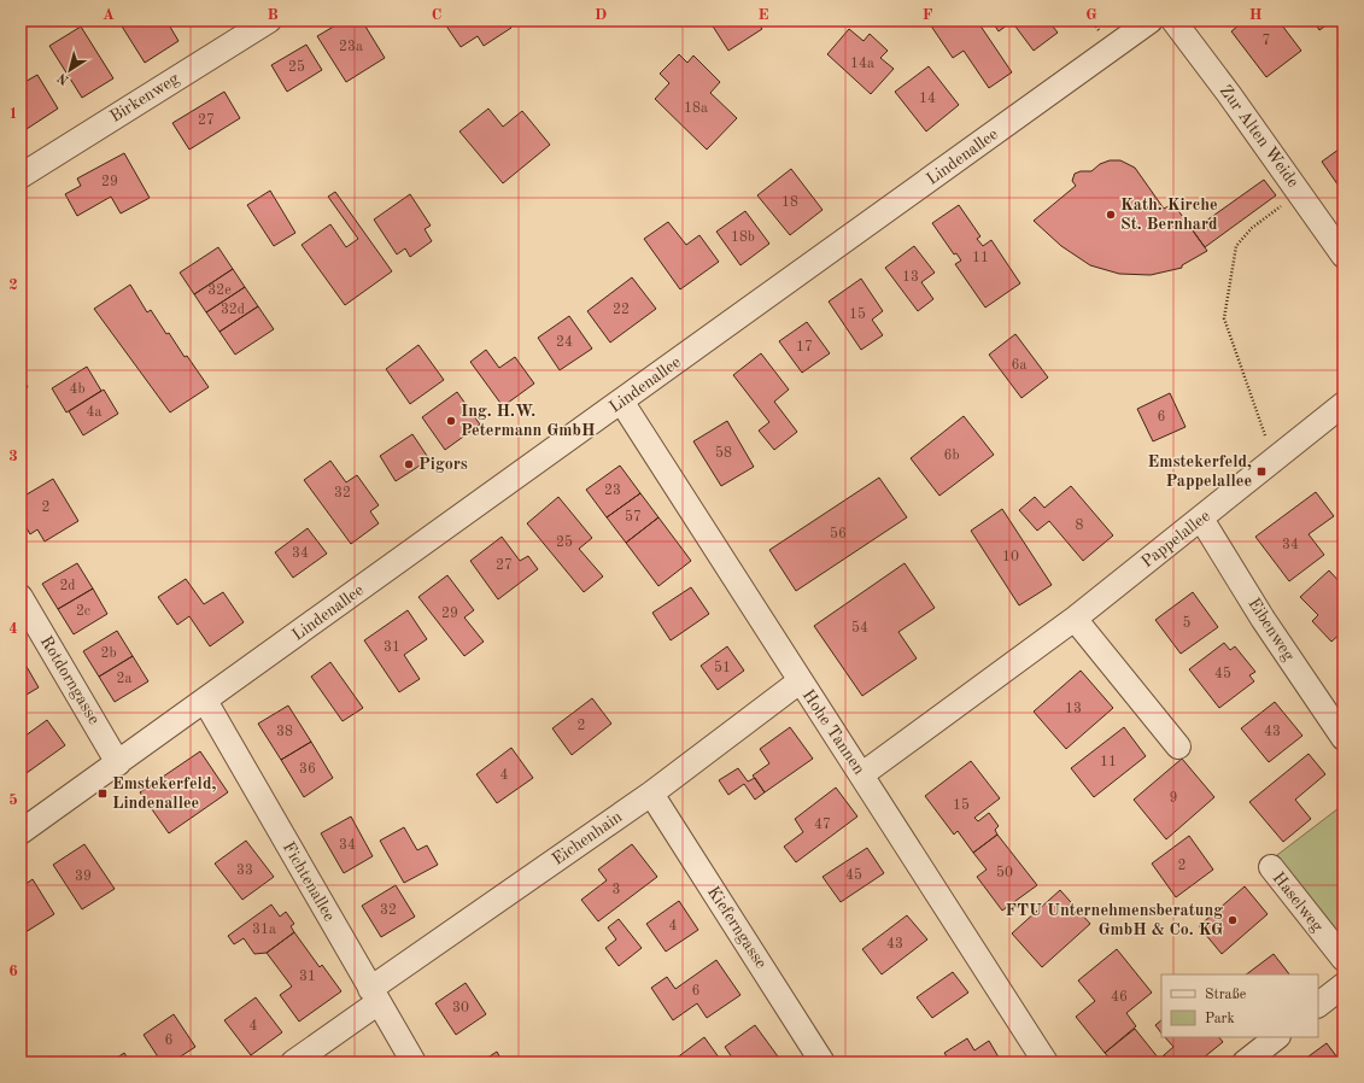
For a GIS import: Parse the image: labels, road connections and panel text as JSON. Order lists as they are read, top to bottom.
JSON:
{
  "streets": {
    "street": [
      "Birkenweg",
      "Zur Alten Weide",
      "Lindenallee",
      "Pappelallee",
      "Eibenweg",
      "Rotdorngasse",
      "Hohe Tannen",
      "Eichenhain",
      "Fichtenallee",
      "Haselweg",
      "Kieferngasse"
    ]
  },
  "crossings": [
    ["Lindenallee", "Rotdorngasse"],
    ["Lindenallee", "Hohe Tannen"],
    ["Lindenallee", "Fichtenallee"],
    ["Pappelallee", "Eibenweg"],
    ["Pappelallee", "Hohe Tannen"],
    ["Hohe Tannen", "Eichenhain"],
    ["Eichenhain", "Fichtenallee"],
    ["Eichenhain", "Kieferngasse"]
  ],
  "places": {
    "other": [
      "Kath. Kirche St. Bernhard",
      "Ing. H.W. Petermann GmbH",
      "Pigors",
      "FTU Unternehmensberatung GmbH & Co. KG"
    ],
    "transit": ["Emstekerfeld, Pappelallee", "Emstekerfeld, Lindenallee"]
  },
  "house_numbers": [
    "7",
    "23a",
    "14a",
    "25",
    "14",
    "18a",
    "27",
    "29",
    "18",
    "18b",
    "11",
    "13",
    "32e",
    "32d",
    "22",
    "15",
    "24",
    "17",
    "6a",
    "4b",
    "4a",
    "6",
    "58",
    "6b",
    "23",
    "32",
    "2",
    "57",
    "8",
    "56",
    "25",
    "34",
    "34",
    "10",
    "27",
    "2d",
    "2c",
    "29",
    "5",
    "54",
    "31",
    "2b",
    "51",
    "45",
    "2a",
    "13",
    "2",
    "38",
    "43",
    "11",
    "36",
    "4",
    "9",
    "15",
    "47",
    "34",
    "2",
    "33",
    "50",
    "45",
    "39",
    "3",
    "32",
    "4",
    "31a",
    "43",
    "31",
    "6",
    "46",
    "30",
    "4",
    "6"
  ],
  "legend": ["Straße", "Park"],
  "north": "bottom left",
  "grid": {
    "columns": [
      "A",
      "B",
      "C",
      "D",
      "E",
      "F",
      "G",
      "H"
    ],
    "rows": [
      "1",
      "2",
      "3",
      "4",
      "5",
      "6"
    ]
  }
}
